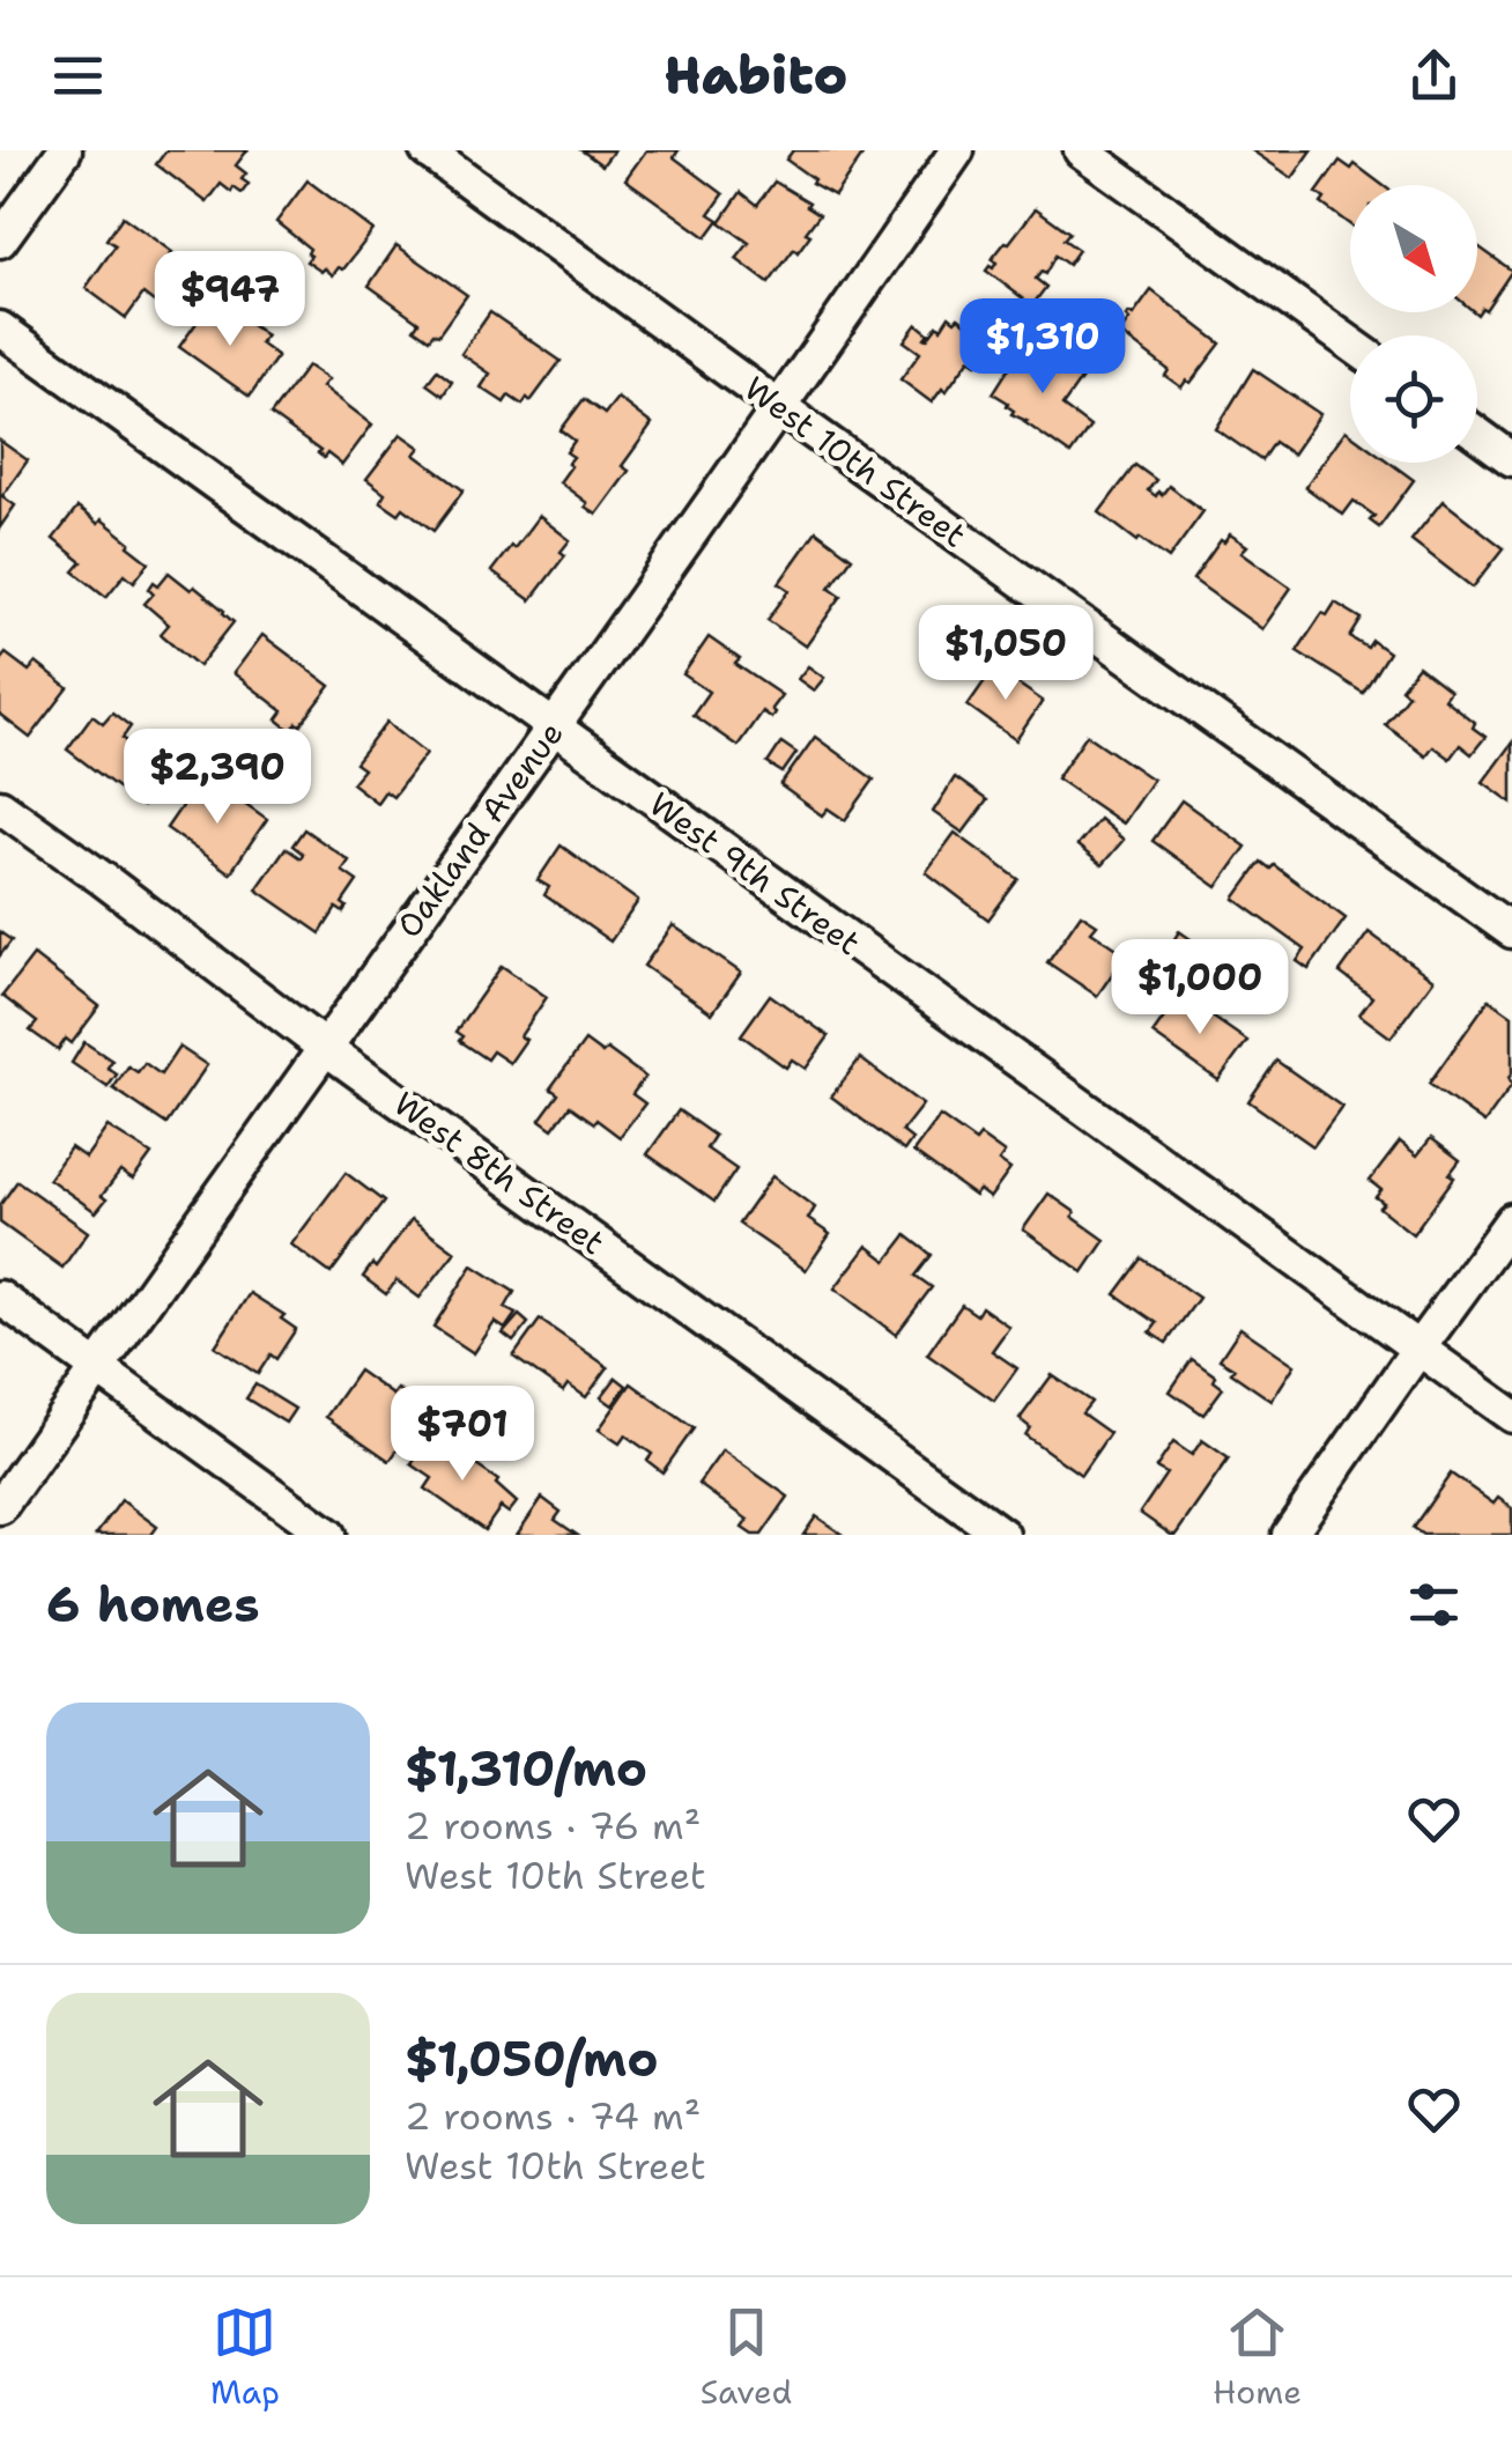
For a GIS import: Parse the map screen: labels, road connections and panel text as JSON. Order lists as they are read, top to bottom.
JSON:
{
  "streets": {
    "street": [
      "West 10th Street",
      "Oakland Avenue",
      "West 9th Street",
      "West 8th Street"
    ]
  },
  "crossings": [
    ["West 10th Street", "Oakland Avenue"],
    ["Oakland Avenue", "West 9th Street"],
    ["Oakland Avenue", "West 8th Street"]
  ],
  "north": "bottom right",
  "page": {
    "header": "Habito",
    "price": [
      "$947",
      "$1,310",
      "$1,050",
      "$2,390",
      "$1,000",
      "$701"
    ],
    "heading": "6 homes",
    "list": [
      {
        "name": "$1,310/mo",
        "note": "2 rooms · 76 m² · West 10th Street"
      },
      {
        "name": "$1,050/mo",
        "note": "2 rooms · 74 m² · West 10th Street"
      }
    ],
    "tabs": ["Map", "Saved", "Home"]
  }
}
